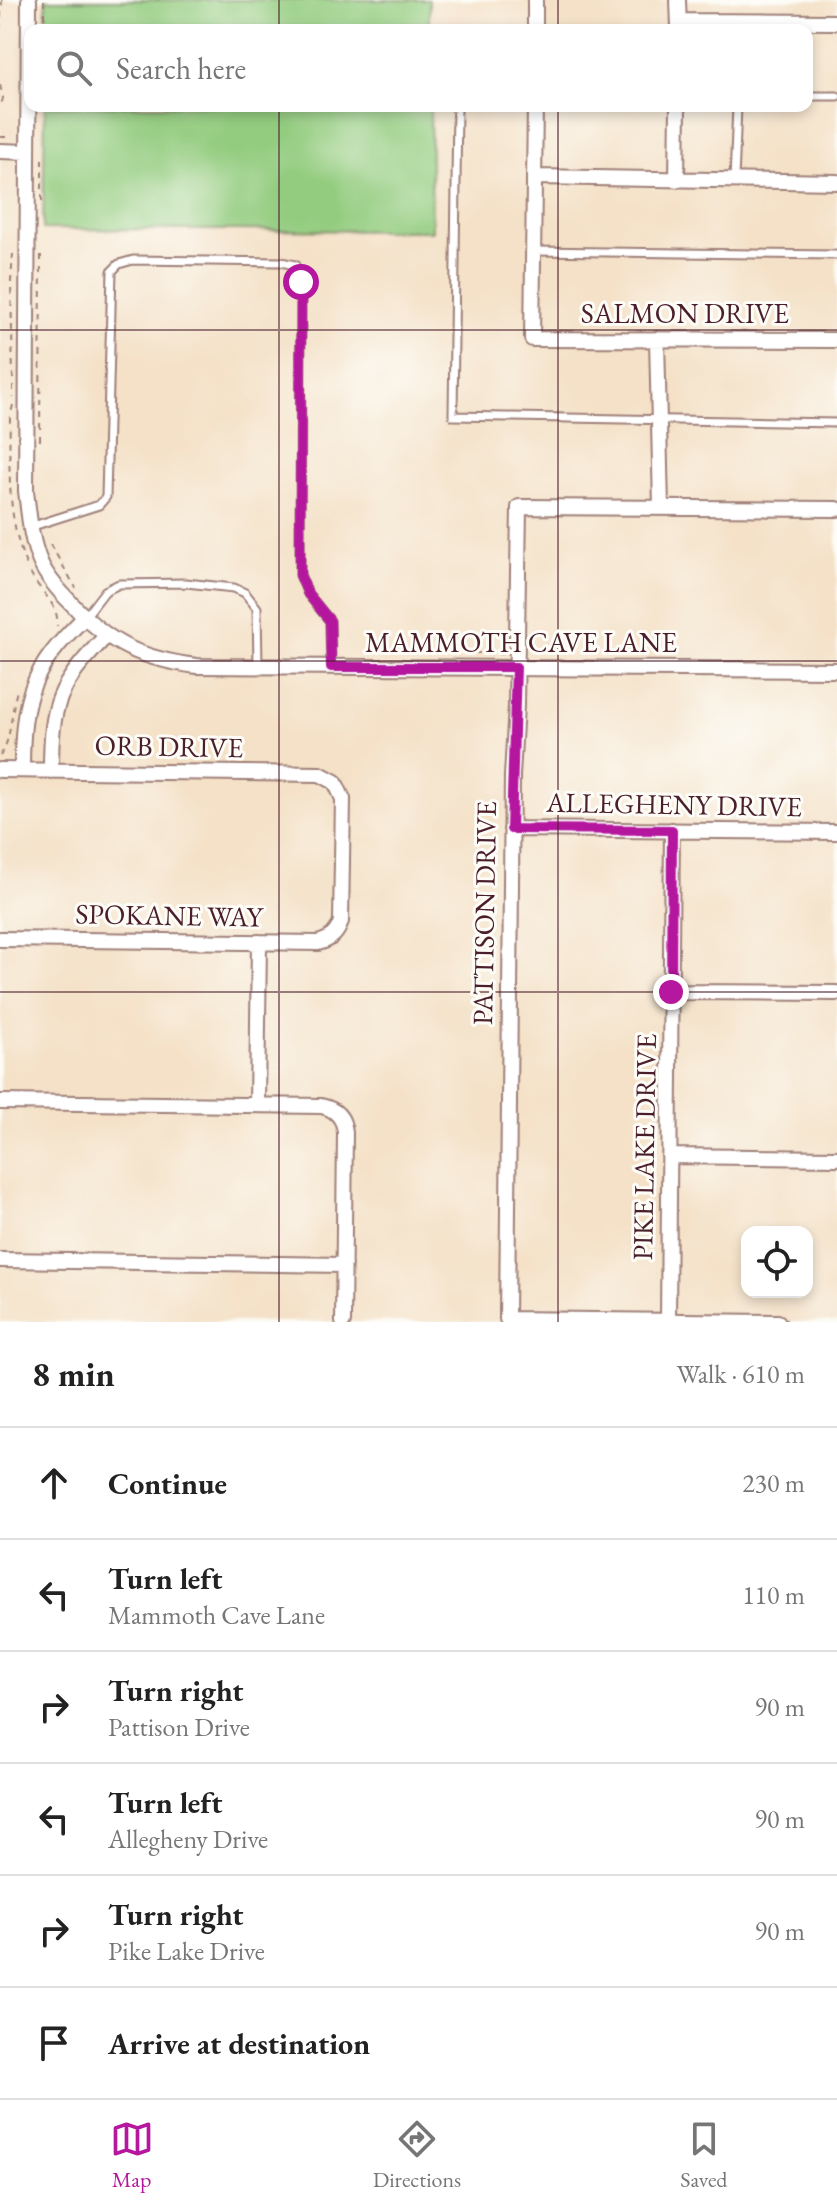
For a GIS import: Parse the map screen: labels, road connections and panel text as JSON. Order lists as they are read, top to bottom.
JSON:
{
  "streets": {
    "street": [
      "SALMON DRIVE",
      "MAMMOTH CAVE LANE",
      "ORB DRIVE",
      "ALLEGHENY DRIVE",
      "PATTISON DRIVE",
      "SPOKANE WAY",
      "PIKE LAKE DRIVE"
    ]
  },
  "crossings": [
    ["MAMMOTH CAVE LANE", "PATTISON DRIVE"],
    ["ORB DRIVE", "SPOKANE WAY"],
    ["ALLEGHENY DRIVE", "PATTISON DRIVE"],
    ["ALLEGHENY DRIVE", "PIKE LAKE DRIVE"]
  ],
  "page": {
    "search": "Search here",
    "heading": ["8 min", "Walk · 610 m"],
    "list": [
      ["Continue", "230 m"],
      ["Turn left", "Mammoth Cave Lane", "110 m"],
      ["Turn right", "Pattison Drive", "90 m"],
      ["Turn left", "Allegheny Drive", "90 m"],
      ["Turn right", "Pike Lake Drive", "90 m"],
      "Arrive at destination"
    ],
    "nav": ["Map", "Directions", "Saved"]
  }
}
